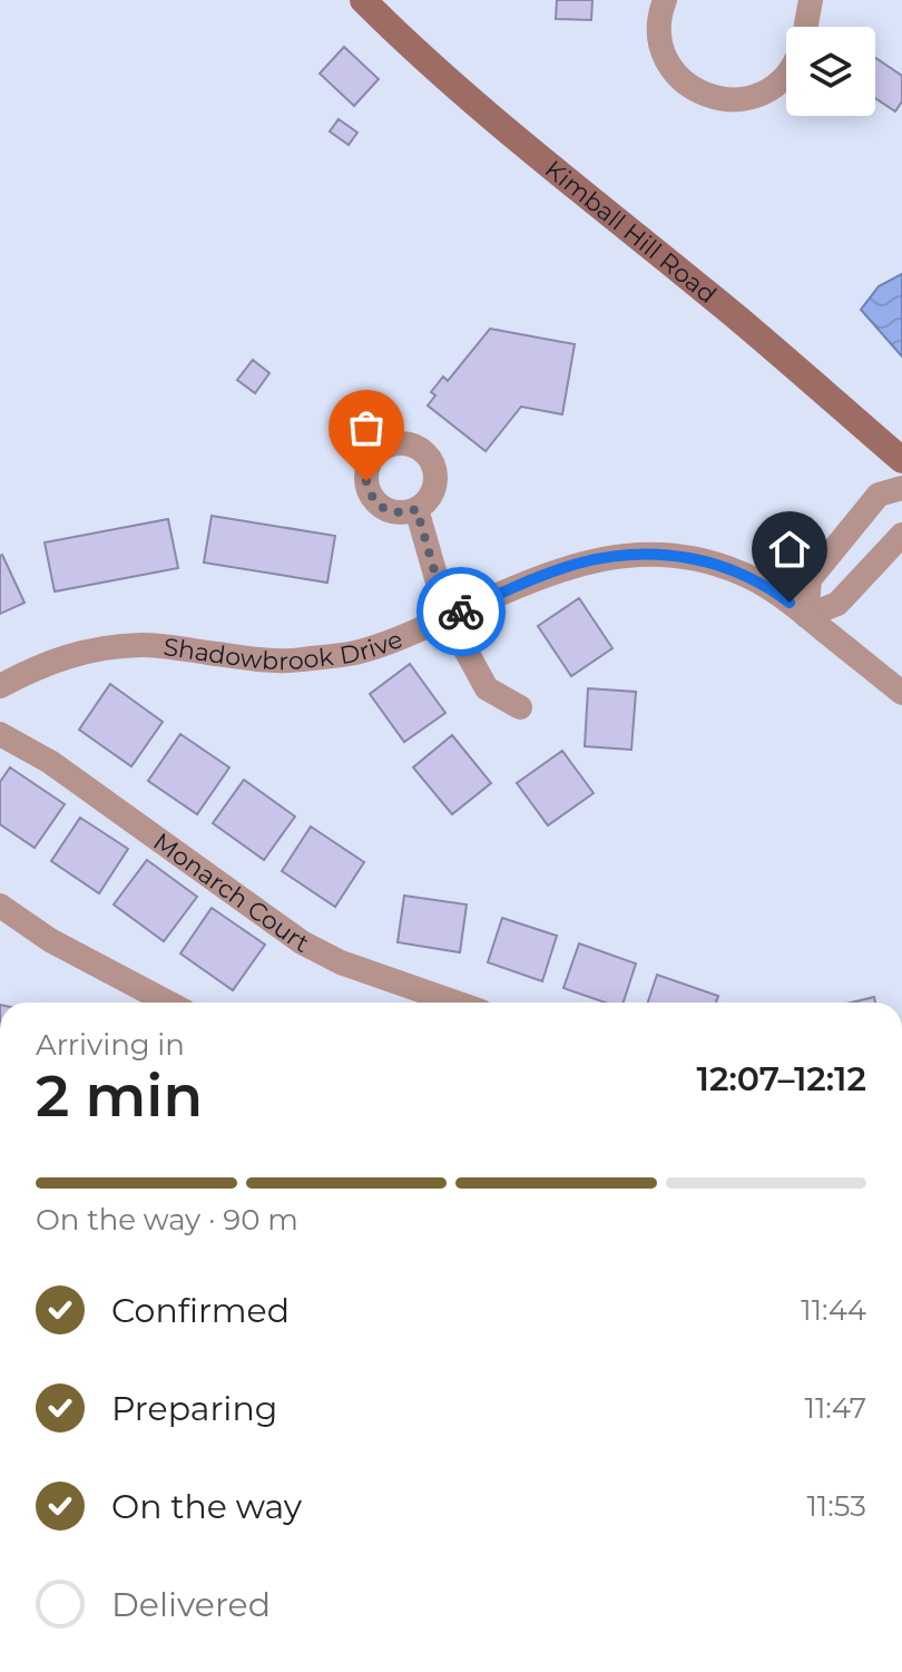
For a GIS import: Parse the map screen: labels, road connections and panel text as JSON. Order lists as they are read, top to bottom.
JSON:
{
  "streets": {
    "street": ["Kimball Hill Road", "Shadowbrook Drive", "Monarch Court"]
  },
  "page": {
    "heading": ["2 min", "Arriving in", "12:07–12:12"],
    "bar": "On the way · 90 m",
    "list": [
      ["Confirmed", "11:44"],
      ["Preparing", "11:47"],
      ["On the way", "11:53"],
      "Delivered"
    ]
  }
}
